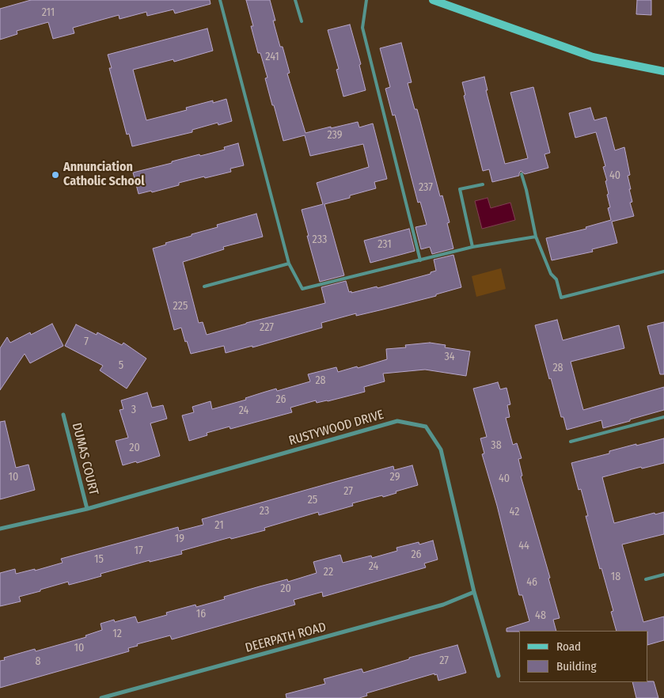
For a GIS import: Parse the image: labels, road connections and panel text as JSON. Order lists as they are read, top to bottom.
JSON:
{
  "streets": {
    "street": ["RUSTYWOOD DRIVE", "DUMAS COURT", "DEERPATH ROAD"]
  },
  "crossings": [
    ["RUSTYWOOD DRIVE", "DUMAS COURT"],
    ["RUSTYWOOD DRIVE", "DEERPATH ROAD"]
  ],
  "places": ["Annunciation Catholic School"],
  "house_numbers": [
    "211",
    "241",
    "239",
    "40",
    "237",
    "233",
    "231",
    "225",
    "227",
    "7",
    "34",
    "5",
    "28",
    "28",
    "26",
    "3",
    "24",
    "38",
    "20",
    "10",
    "29",
    "40",
    "27",
    "25",
    "23",
    "42",
    "21",
    "19",
    "44",
    "17",
    "26",
    "15",
    "24",
    "22",
    "18",
    "46",
    "20",
    "16",
    "48",
    "12",
    "10",
    "27",
    "8"
  ],
  "legend": ["Road", "Building"]
}
